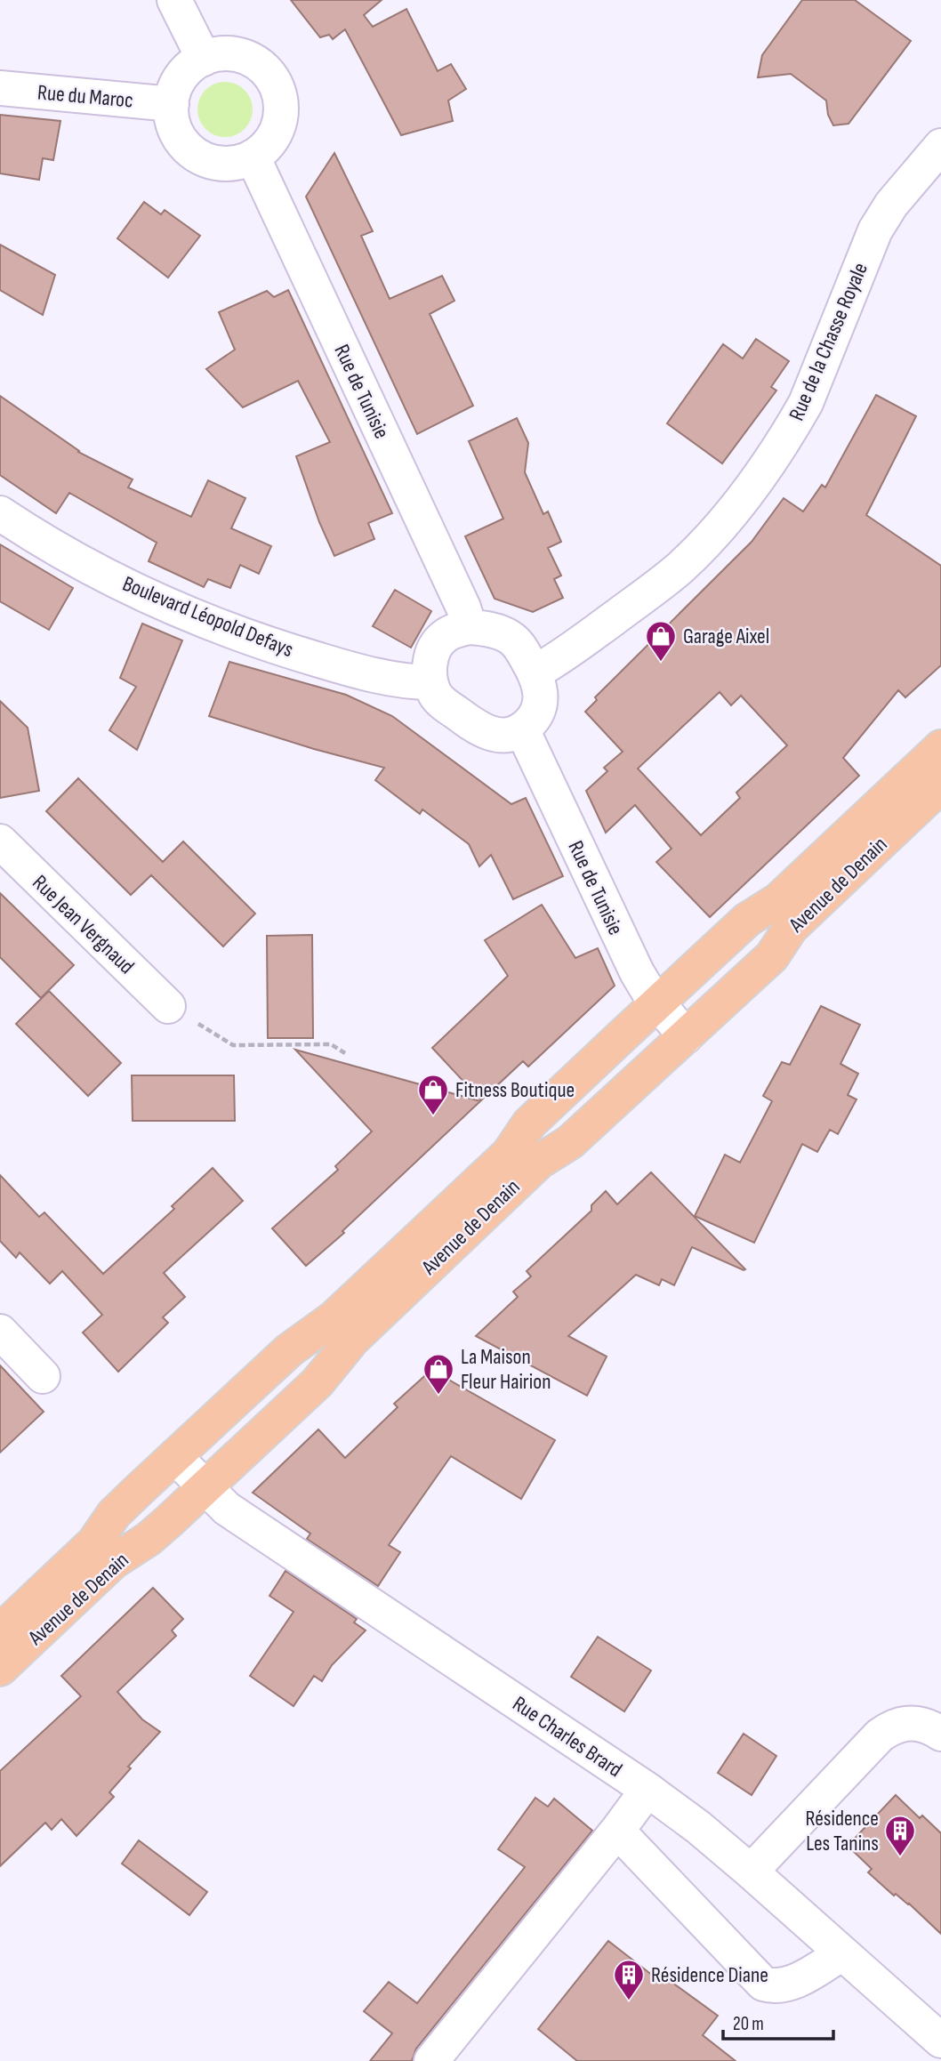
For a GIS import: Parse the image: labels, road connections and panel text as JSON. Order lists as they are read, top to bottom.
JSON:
{
  "streets": {
    "main road": ["Avenue de Denain"],
    "street": [
      "Rue du Maroc",
      "Rue de la Chasse Royale",
      "Rue de Tunisie",
      "Boulevard Léopold Defays",
      "Rue Jean Vergnaud",
      "Rue Charles Brard"
    ]
  },
  "crossings": [
    ["Rue du Maroc", "Rue de Tunisie"],
    ["Rue de la Chasse Royale", "Rue de Tunisie"],
    ["Rue de la Chasse Royale", "Boulevard Léopold Defays"],
    ["Rue de Tunisie", "Boulevard Léopold Defays"],
    ["Rue de Tunisie", "Avenue de Denain"],
    ["Avenue de Denain", "Rue Charles Brard"]
  ],
  "places": {
    "shop": ["Garage Aixel", "Fitness Boutique", "La Maison Fleur Hairion"],
    "building": ["Résidence Les Tanins", "Résidence Diane"]
  },
  "scale_bar": "20 m"
}
